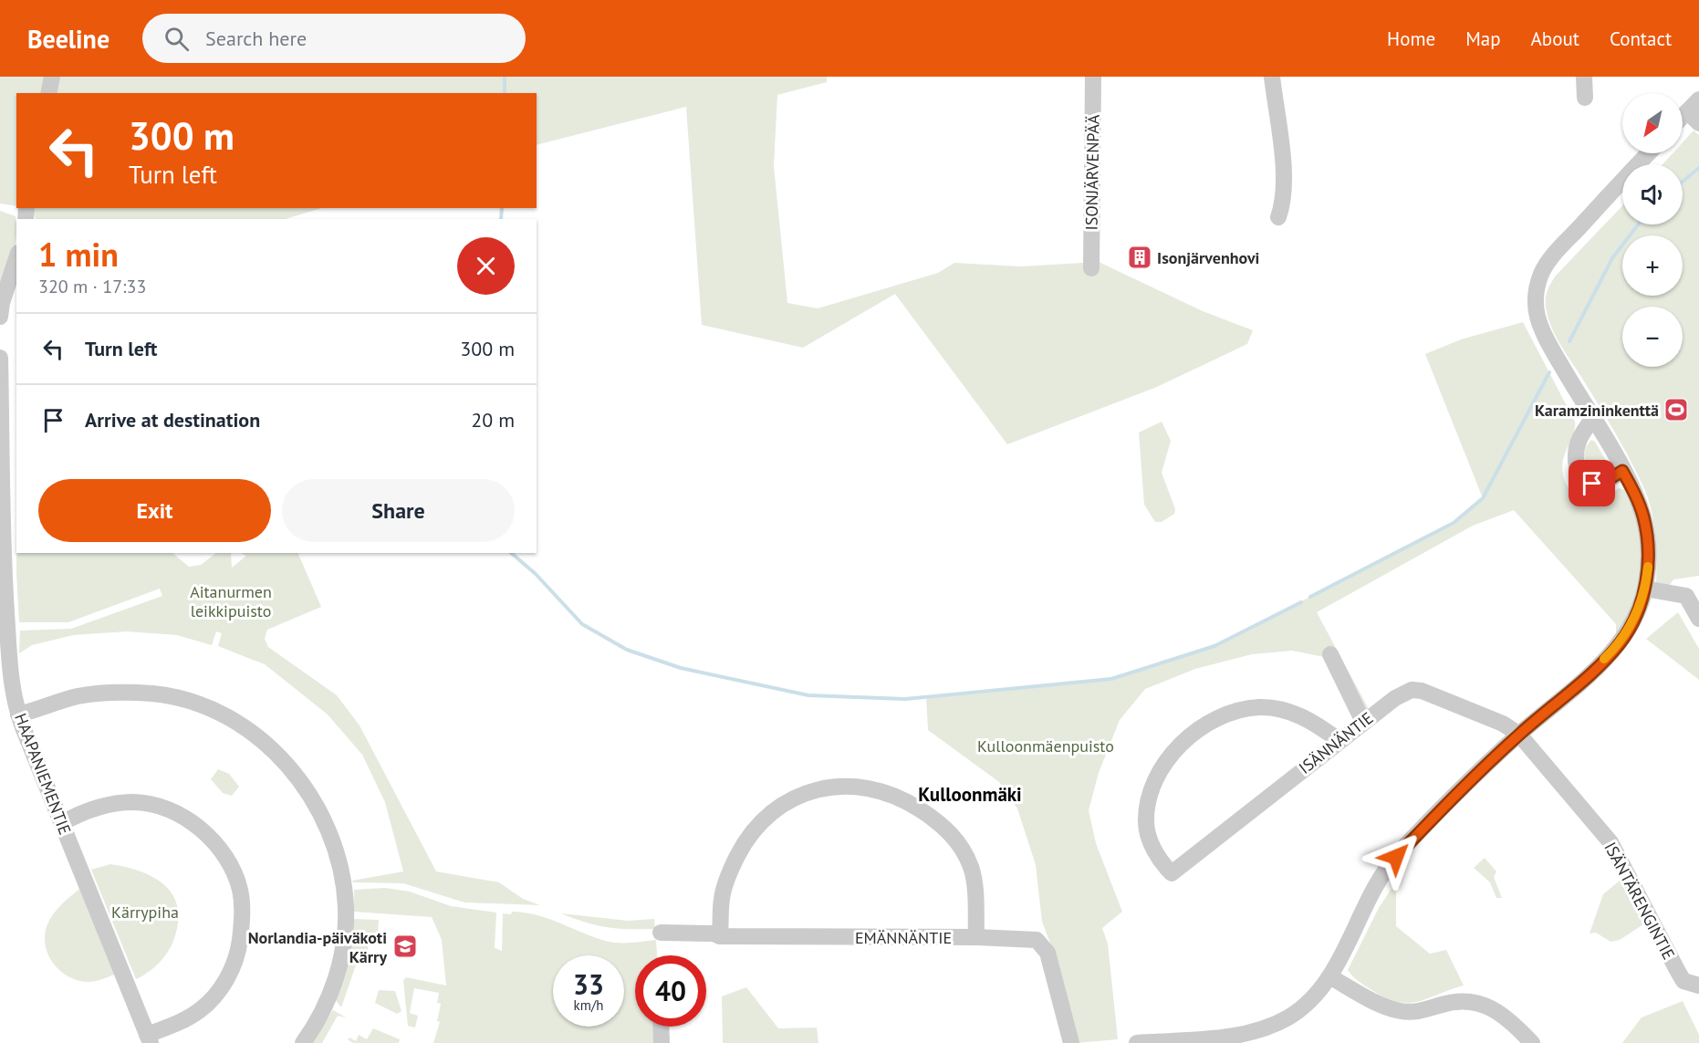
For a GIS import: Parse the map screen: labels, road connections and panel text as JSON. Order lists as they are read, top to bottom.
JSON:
{
  "streets": {
    "street": [
      "ISONJÄRVENPÄÄ",
      "ISÄNNÄNTIE",
      "HAAPANIEMENTIE",
      "ISÄNTÄRENGINTIE",
      "EMÄNNÄNTIE"
    ]
  },
  "crossings": [
    ["ISÄNNÄNTIE", "ISÄNTÄRENGINTIE"]
  ],
  "districts": ["Kulloonmäki"],
  "parks": ["Aitanurmen leikkipuisto", "Kulloonmäenpuisto", "Kärrypiha"],
  "places": {
    "building": ["Isonjärvenhovi"],
    "sports": ["Karamzininkenttä"],
    "school or university": ["Norlandia-päiväkoti Kärry"]
  },
  "north": "bottom left",
  "page": {
    "header": "Beeline",
    "search": "Search here",
    "nav": [
      "Home",
      "Map",
      "About",
      "Contact"
    ],
    "map_buttons": ["+", "−"],
    "turn": ["300 m", "Turn left"],
    "heading": ["1 min", "320 m · 17:33"],
    "list": [
      {
        "name": "Turn left",
        "value": "300 m"
      },
      {
        "name": "Arrive at destination",
        "value": "20 m"
      }
    ],
    "buttons": ["Exit", "Share"],
    "speed": "33 km/h",
    "limit": "40"
  }
}
